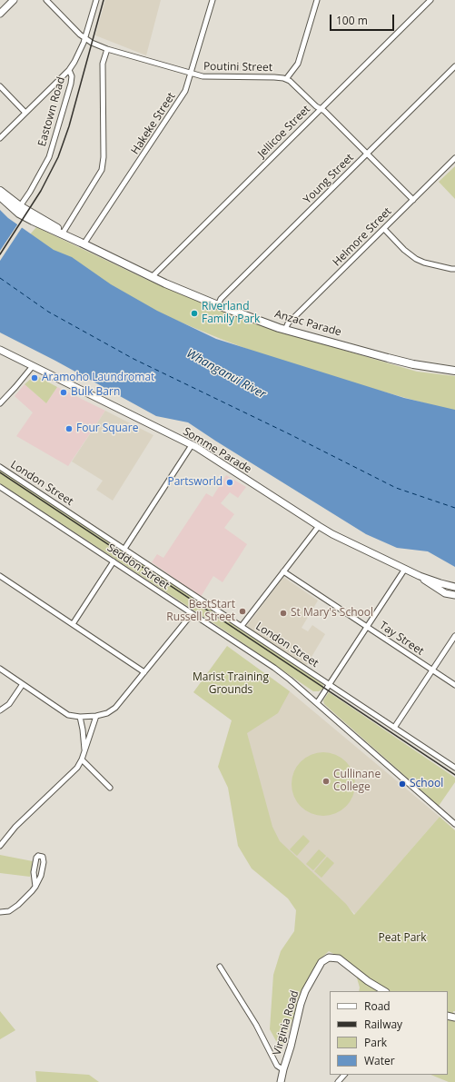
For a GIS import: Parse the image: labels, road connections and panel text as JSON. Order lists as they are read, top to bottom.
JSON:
{
  "streets": {
    "main road": ["Anzac Parade", "Somme Parade", "Virginia Road"],
    "street": [
      "Poutini Street",
      "Eastown Road",
      "Hakeke Street",
      "Jellicoe Street",
      "Young Street",
      "Helmore Street",
      "London Street",
      "Seddon Street",
      "Tay Street"
    ]
  },
  "crossings": [
    ["Poutini Street", "Eastown Road"],
    ["Poutini Street", "Hakeke Street"],
    ["Poutini Street", "Jellicoe Street"],
    ["Poutini Street", "Young Street"],
    ["Poutini Street", "Helmore Street"],
    ["Eastown Road", "Anzac Parade"],
    ["Hakeke Street", "Anzac Parade"],
    ["Jellicoe Street", "Anzac Parade"],
    ["Young Street", "Anzac Parade"],
    ["Helmore Street", "Anzac Parade"]
  ],
  "water": ["Whanganui River"],
  "parks": ["Marist Training Grounds", "Peat Park"],
  "places": [
    "Riverland Family Park",
    "Aramoho Laundromat",
    "Bulk Barn",
    "Four Square",
    "Partsworld",
    "BestStart Russell Street",
    "St Mary's School",
    "Cullinane College",
    "School"
  ],
  "legend": [
    "Road",
    "Railway",
    "Park",
    "Water"
  ],
  "scale_bar": "100 m"
}
